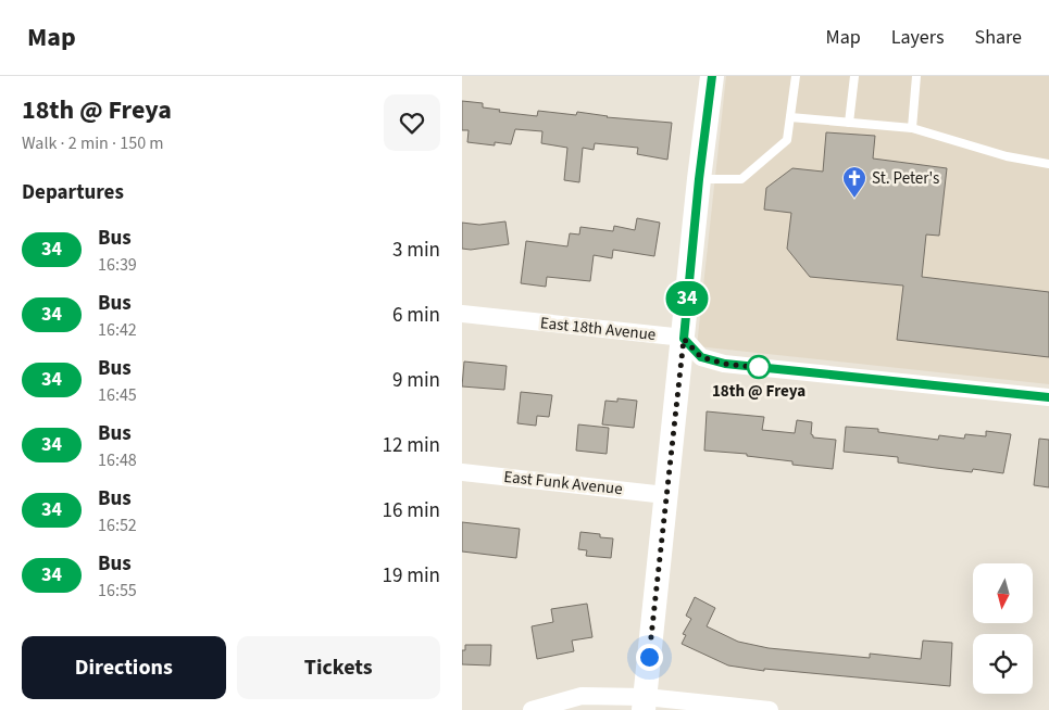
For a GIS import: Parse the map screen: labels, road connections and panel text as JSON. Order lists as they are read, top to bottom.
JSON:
{
  "streets": {
    "street": ["East 18th Avenue", "East Funk Avenue"]
  },
  "places": {
    "church": ["St. Peter's"],
    "other": ["18th @ Freya"]
  },
  "lines": ["bus line 34"],
  "north": "bottom",
  "page": {
    "header": "Map",
    "nav": ["Map", "Layers", "Share"],
    "heading": [
      ["18th @ Freya", "Walk · 2 min · 150 m"],
      "Departures"
    ],
    "on_map": "34",
    "list": [
      {
        "mark": "34",
        "name": "Bus",
        "note": "16:39",
        "value": "3 min"
      },
      {
        "mark": "34",
        "name": "Bus",
        "note": "16:42",
        "value": "6 min"
      },
      {
        "mark": "34",
        "name": "Bus",
        "note": "16:45",
        "value": "9 min"
      },
      {
        "mark": "34",
        "name": "Bus",
        "note": "16:48",
        "value": "12 min"
      },
      {
        "mark": "34",
        "name": "Bus",
        "note": "16:52",
        "value": "16 min"
      },
      {
        "mark": "34",
        "name": "Bus",
        "note": "16:55",
        "value": "19 min"
      }
    ],
    "buttons": ["Directions", "Tickets"]
  }
}
